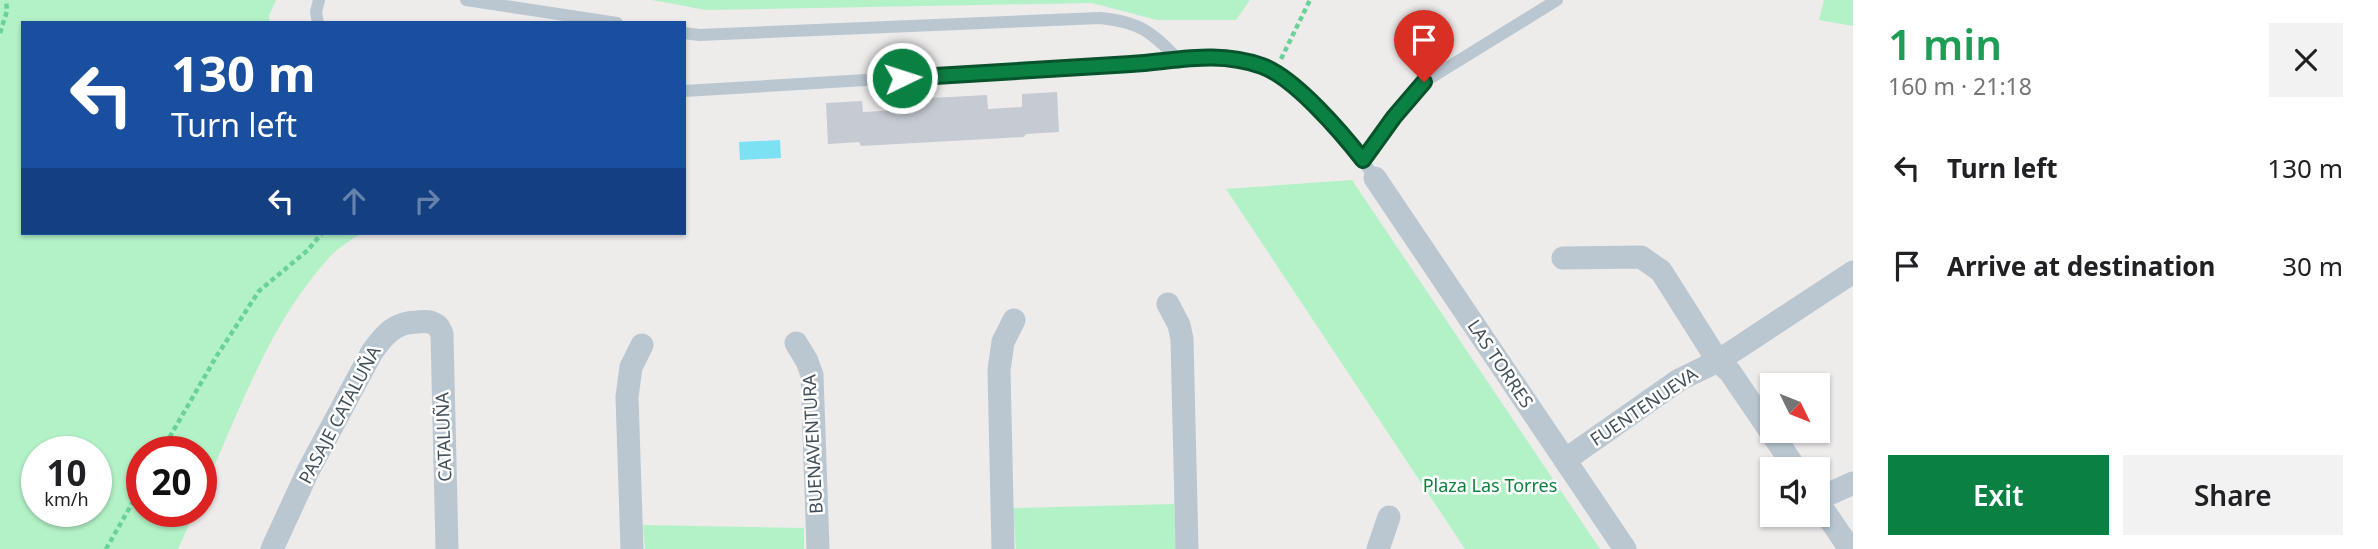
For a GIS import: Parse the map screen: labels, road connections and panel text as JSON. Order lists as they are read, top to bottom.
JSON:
{
  "streets": {
    "street": [
      "LAS TORRES",
      "FUENTENUEVA",
      "PASAJE CATALUÑA",
      "CATALUÑA",
      "BUENAVENTURA"
    ]
  },
  "crossings": [
    ["LAS TORRES", "FUENTENUEVA"],
    ["PASAJE CATALUÑA", "CATALUÑA"]
  ],
  "parks": ["Plaza Las Torres"],
  "north": "bottom right",
  "page": {
    "heading": ["1 min", "160 m · 21:18"],
    "turn": ["130 m", "Turn left"],
    "list": [
      {
        "name": "Turn left",
        "value": "130 m"
      },
      {
        "name": "Arrive at destination",
        "value": "30 m"
      }
    ],
    "speed": "10 km/h",
    "limit": "20",
    "buttons": ["Exit", "Share"]
  }
}
